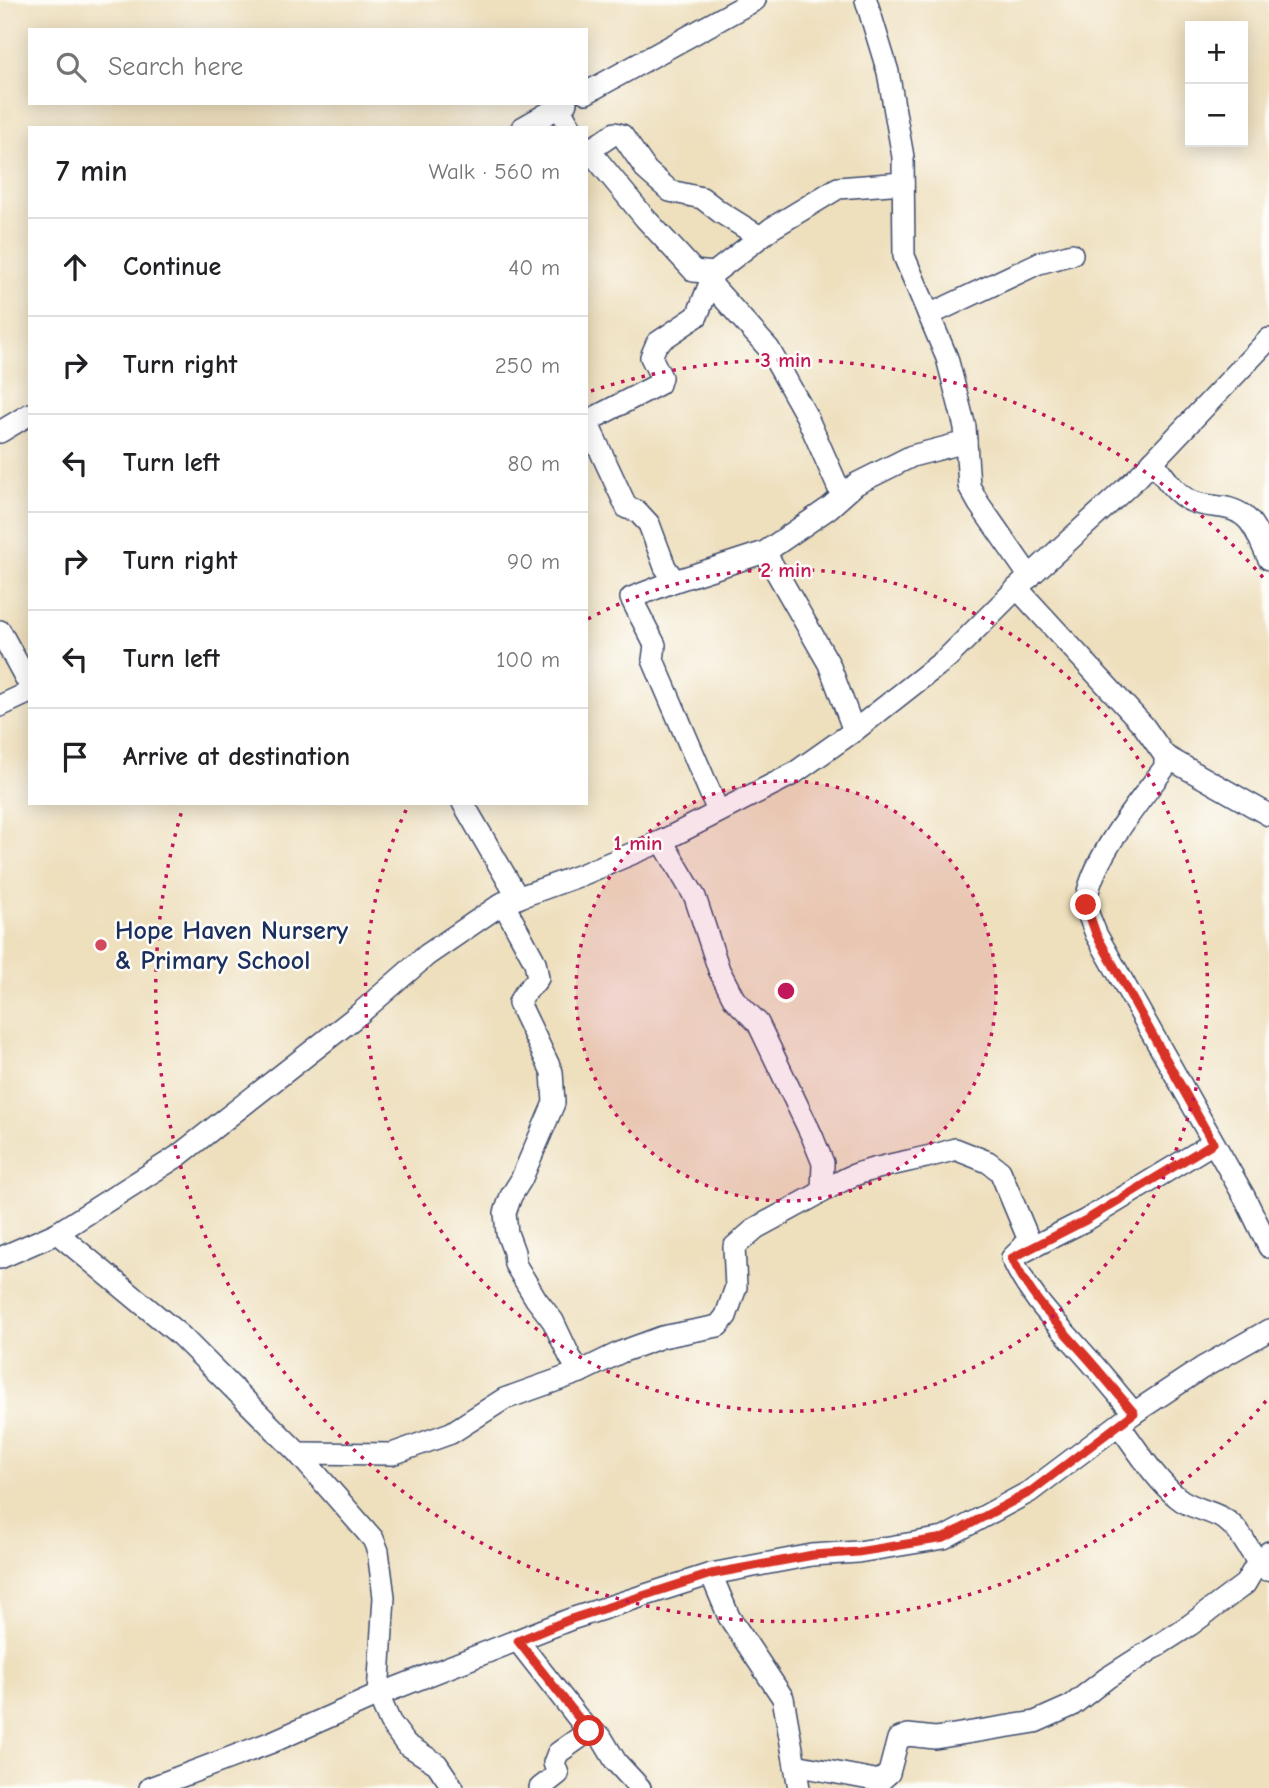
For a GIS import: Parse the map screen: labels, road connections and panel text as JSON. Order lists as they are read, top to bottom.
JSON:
{
  "places": ["Hope Haven Nursery & Primary School"],
  "page": {
    "map_buttons": ["+", "−"],
    "search": "Search here",
    "heading": ["7 min", "Walk · 560 m"],
    "list": [
      ["Continue", "40 m"],
      ["Turn right", "250 m"],
      ["Turn left", "80 m"],
      ["Turn right", "90 m"],
      ["Turn left", "100 m"],
      "Arrive at destination"
    ]
  },
  "rings": ["3 min", "2 min", "1 min"]
}
